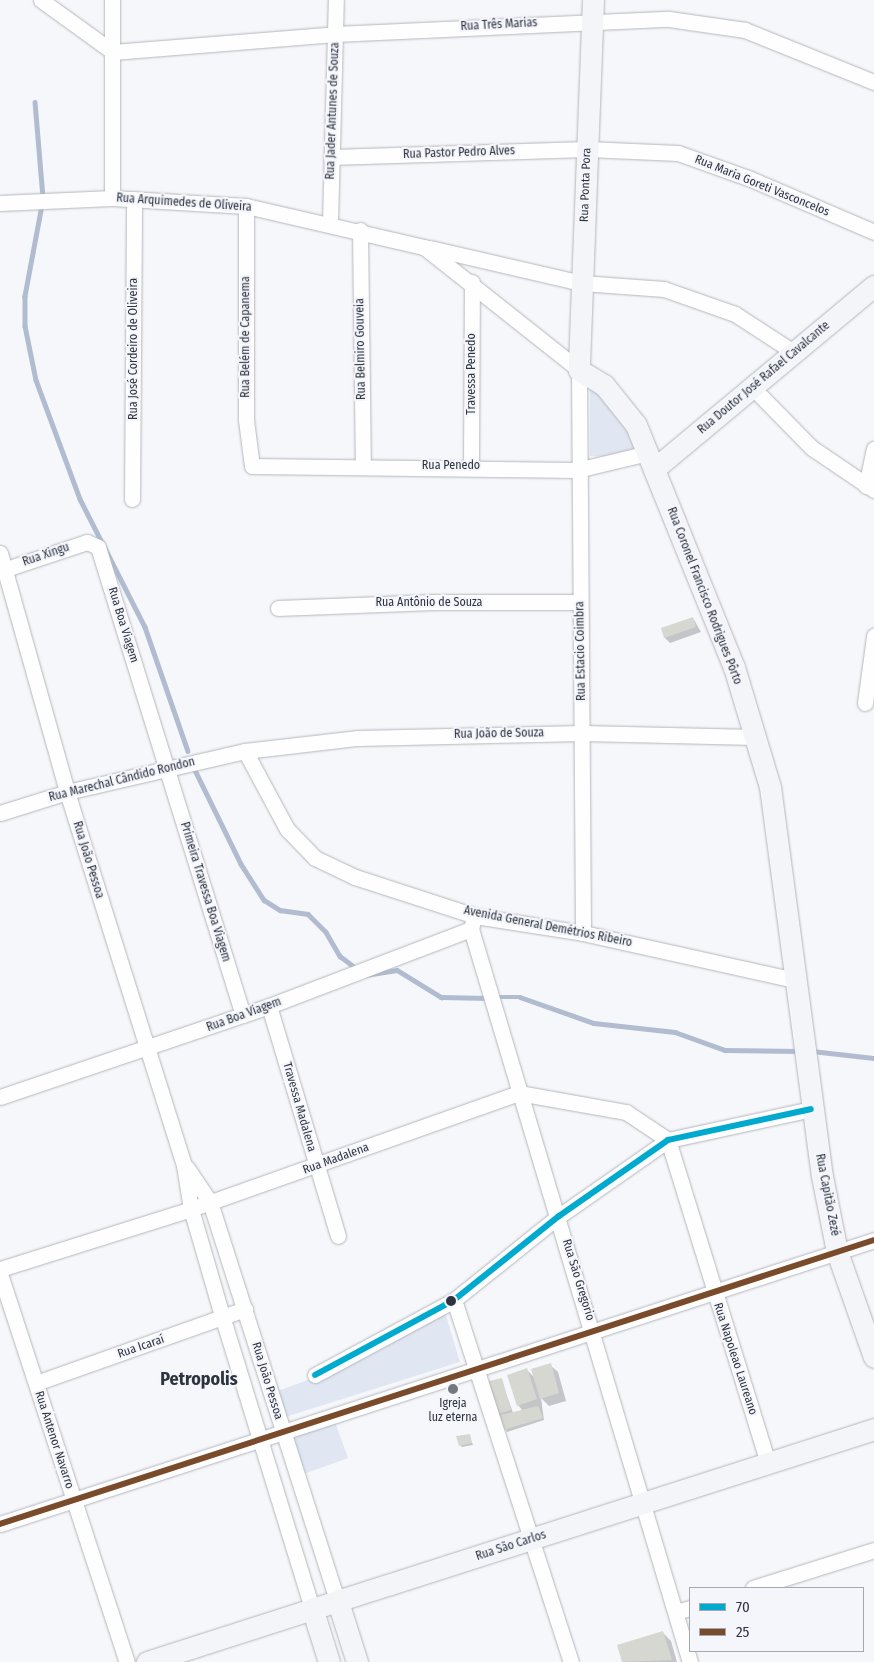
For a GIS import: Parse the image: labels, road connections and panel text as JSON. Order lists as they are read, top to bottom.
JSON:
{
  "streets": {
    "street": [
      "Rua Três Marias",
      "Rua Jader Antunes de Souza",
      "Rua Pastor Pedro Alves",
      "Rua Ponta Pora",
      "Rua Maria Goreti Vasconcelos",
      "Rua Arquimedes de Oliveira",
      "Rua Belém de Capanema",
      "Rua José Cordeiro de Oliveira",
      "Rua Belmiro Gouveia",
      "Travessa Penedo",
      "Rua Doutor José Rafael Cavalcante",
      "Rua Penedo",
      "Rua Xingu",
      "Rua Coronel Francisco Rodrigues Pôrto",
      "Rua Antônio de Souza",
      "Rua Boa Viagem",
      "Rua Estacio Coimbra",
      "Rua João de Souza",
      "Rua Marechal Cândido Rondon",
      "Rua João Pessoa",
      "Primeira Travessa Boa Viagem",
      "Avenida General Demétrios Ribeiro",
      "Travessa Madalena",
      "Rua Madalena",
      "Rua Capitão Zezé",
      "Rua São Gregorio",
      "Rua Icaraí",
      "Rua Napoleao Laureano",
      "Rua Antenor Navarro",
      "Rua São Carlos"
    ]
  },
  "crossings": [
    ["Rua Três Marias", "Rua Jader Antunes de Souza"],
    ["Rua Três Marias", "Rua Ponta Pora"],
    ["Rua Jader Antunes de Souza", "Rua Pastor Pedro Alves"],
    ["Rua Jader Antunes de Souza", "Rua Arquimedes de Oliveira"],
    ["Rua Pastor Pedro Alves", "Rua Ponta Pora"],
    ["Rua Pastor Pedro Alves", "Rua Maria Goreti Vasconcelos"],
    ["Rua Ponta Pora", "Rua Maria Goreti Vasconcelos"],
    ["Rua Ponta Pora", "Rua Arquimedes de Oliveira"],
    ["Rua Ponta Pora", "Rua Coronel Francisco Rodrigues Pôrto"],
    ["Rua Ponta Pora", "Rua Estacio Coimbra"],
    ["Rua Arquimedes de Oliveira", "Rua Belém de Capanema"],
    ["Rua Arquimedes de Oliveira", "Rua José Cordeiro de Oliveira"],
    ["Rua Arquimedes de Oliveira", "Rua Belmiro Gouveia"],
    ["Rua Arquimedes de Oliveira", "Travessa Penedo"],
    ["Rua Arquimedes de Oliveira", "Rua Doutor José Rafael Cavalcante"],
    ["Rua Arquimedes de Oliveira", "Rua Coronel Francisco Rodrigues Pôrto"],
    ["Rua Arquimedes de Oliveira", "Rua Estacio Coimbra"],
    ["Rua Belém de Capanema", "Rua Penedo"],
    ["Rua Belmiro Gouveia", "Rua Penedo"],
    ["Travessa Penedo", "Rua Penedo"],
    ["Rua Doutor José Rafael Cavalcante", "Rua Penedo"],
    ["Rua Doutor José Rafael Cavalcante", "Rua Coronel Francisco Rodrigues Pôrto"],
    ["Rua Penedo", "Rua Coronel Francisco Rodrigues Pôrto"],
    ["Rua Penedo", "Rua Estacio Coimbra"],
    ["Rua Xingu", "Rua Boa Viagem"],
    ["Rua Xingu", "Rua João Pessoa"],
    ["Rua Coronel Francisco Rodrigues Pôrto", "Rua Estacio Coimbra"],
    ["Rua Coronel Francisco Rodrigues Pôrto", "Rua João de Souza"],
    ["Rua Coronel Francisco Rodrigues Pôrto", "Avenida General Demétrios Ribeiro"],
    ["Rua Coronel Francisco Rodrigues Pôrto", "Rua Capitão Zezé"],
    ["Rua Antônio de Souza", "Rua Estacio Coimbra"],
    ["Rua Boa Viagem", "Rua Marechal Cândido Rondon"],
    ["Rua Boa Viagem", "Rua João Pessoa"],
    ["Rua Boa Viagem", "Primeira Travessa Boa Viagem"],
    ["Rua Boa Viagem", "Avenida General Demétrios Ribeiro"],
    ["Rua Boa Viagem", "Travessa Madalena"],
    ["Rua Boa Viagem", "Rua São Gregorio"],
    ["Rua Estacio Coimbra", "Rua João de Souza"],
    ["Rua Estacio Coimbra", "Avenida General Demétrios Ribeiro"],
    ["Rua João de Souza", "Rua Marechal Cândido Rondon"],
    ["Rua João de Souza", "Avenida General Demétrios Ribeiro"],
    ["Rua Marechal Cândido Rondon", "Rua João Pessoa"],
    ["Rua Marechal Cândido Rondon", "Primeira Travessa Boa Viagem"],
    ["Rua Marechal Cândido Rondon", "Avenida General Demétrios Ribeiro"],
    ["Rua João Pessoa", "Rua Madalena"],
    ["Rua João Pessoa", "Rua Icaraí"],
    ["Rua João Pessoa", "Rua São Carlos"],
    ["Avenida General Demétrios Ribeiro", "Rua São Gregorio"],
    ["Travessa Madalena", "Rua Madalena"],
    ["Rua Madalena", "Rua São Gregorio"],
    ["Rua Madalena", "Rua Napoleao Laureano"],
    ["Rua São Gregorio", "Rua São Carlos"],
    ["Rua Icaraí", "Rua Antenor Navarro"],
    ["Rua Napoleao Laureano", "Rua São Carlos"]
  ],
  "districts": ["Petropolis"],
  "places": ["Igreja luz eterna"],
  "lines": ["transit line 70", "transit line 25"],
  "legend": ["70", "25"]
}
